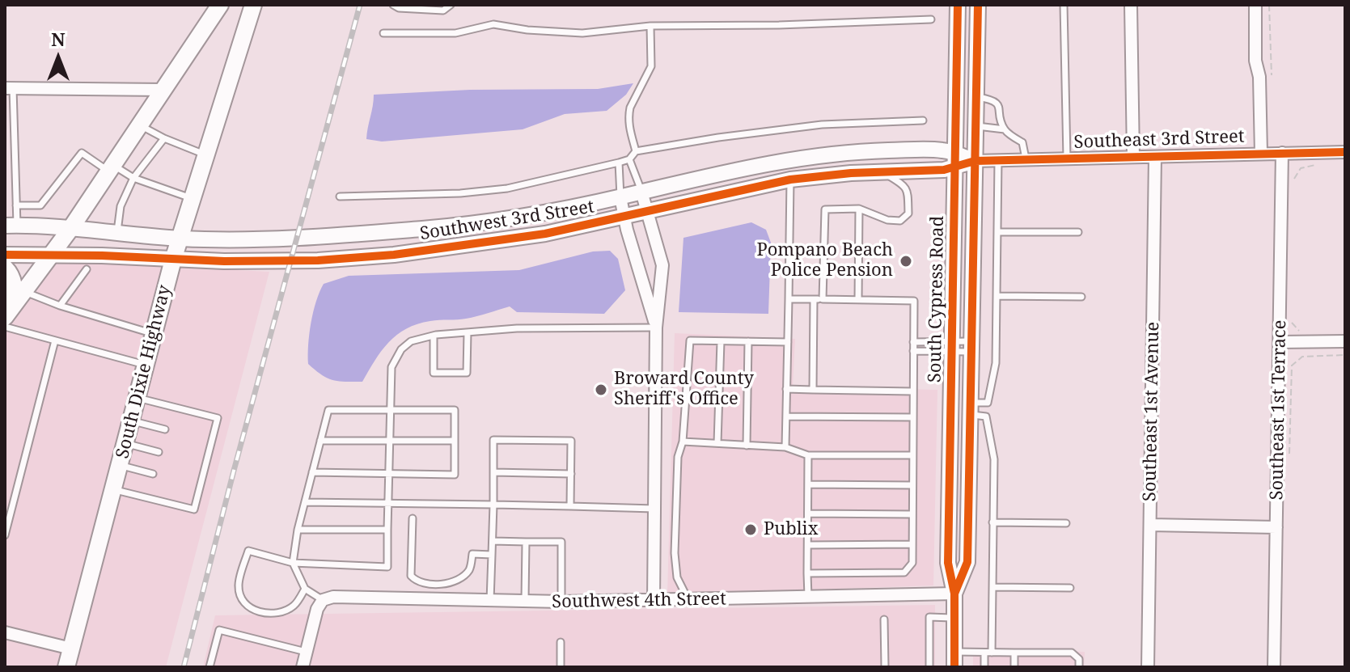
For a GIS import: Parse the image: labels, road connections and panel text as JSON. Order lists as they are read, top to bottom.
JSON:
{
  "streets": {
    "main road": ["South Dixie Highway"],
    "street": [
      "Southeast 3rd Street",
      "Southwest 3rd Street",
      "South Cypress Road",
      "Southeast 1st Terrace",
      "Southeast 1st Avenue",
      "Southwest 4th Street"
    ]
  },
  "crossings": [
    ["Southeast 3rd Street", "Southwest 3rd Street"],
    ["Southeast 3rd Street", "South Cypress Road"],
    ["Southeast 3rd Street", "Southeast 1st Terrace"],
    ["Southeast 3rd Street", "Southeast 1st Avenue"],
    ["Southwest 3rd Street", "South Cypress Road"],
    ["Southwest 3rd Street", "South Dixie Highway"],
    ["South Cypress Road", "Southwest 4th Street"]
  ],
  "places": ["Pompano Beach Police Pension", "Broward County Sheriff's Office", "Publix"],
  "north": "top"
}
